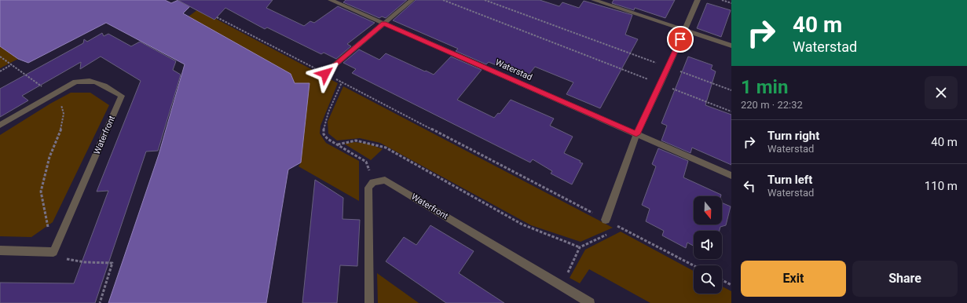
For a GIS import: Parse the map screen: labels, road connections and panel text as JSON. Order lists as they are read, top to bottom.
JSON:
{
  "streets": {
    "street": ["Waterstad", "Waterfront"]
  },
  "north": "bottom",
  "page": {
    "turn": ["40 m", "Waterstad"],
    "heading": ["1 min", "220 m · 22:32"],
    "list": [
      {
        "name": "Turn right",
        "note": "Waterstad",
        "value": "40 m"
      },
      {
        "name": "Turn left",
        "note": "Waterstad",
        "value": "110 m"
      }
    ],
    "buttons": ["Exit", "Share"]
  }
}
